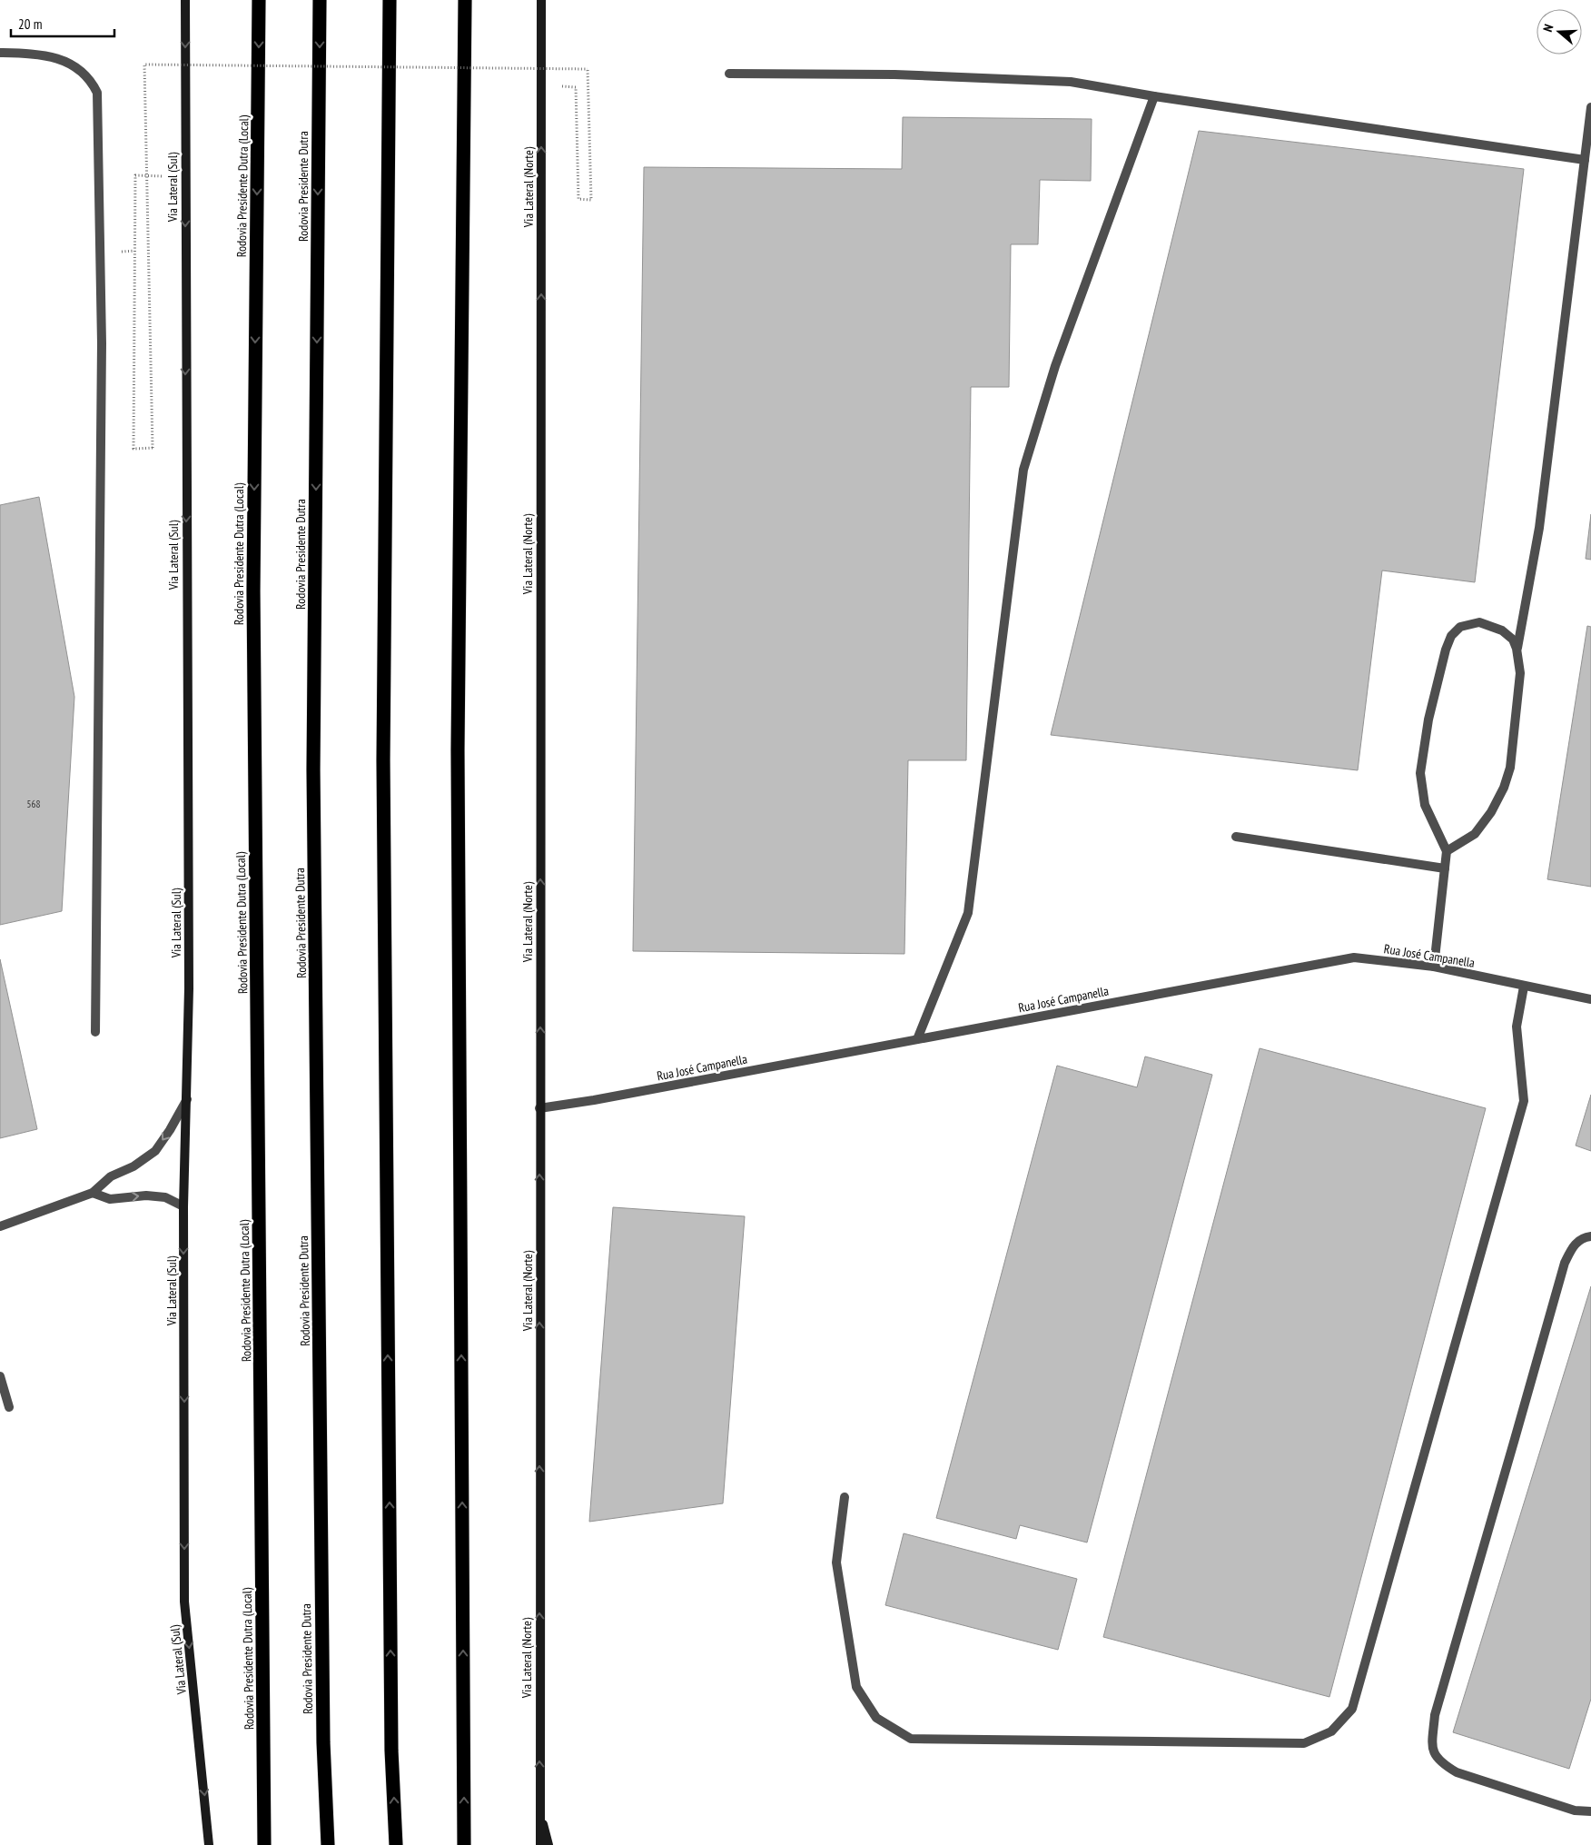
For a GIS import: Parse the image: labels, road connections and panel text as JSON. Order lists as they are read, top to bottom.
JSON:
{
  "streets": {
    "highway": ["Rodovia Presidente Dutra (Local)", "Rodovia Presidente Dutra"],
    "main road": ["Via Lateral (Sul)", "Via Lateral (Norte)"],
    "street": ["Rua José Campanella"]
  },
  "crossings": [
    ["Via Lateral (Norte)", "Rua José Campanella"]
  ],
  "one_way": ["Rodovia Presidente Dutra (Local)", "Via Lateral (Sul)", "Via Lateral (Norte)"],
  "house_numbers": ["568"],
  "scale_bar": "20 m",
  "north": "left"
}
